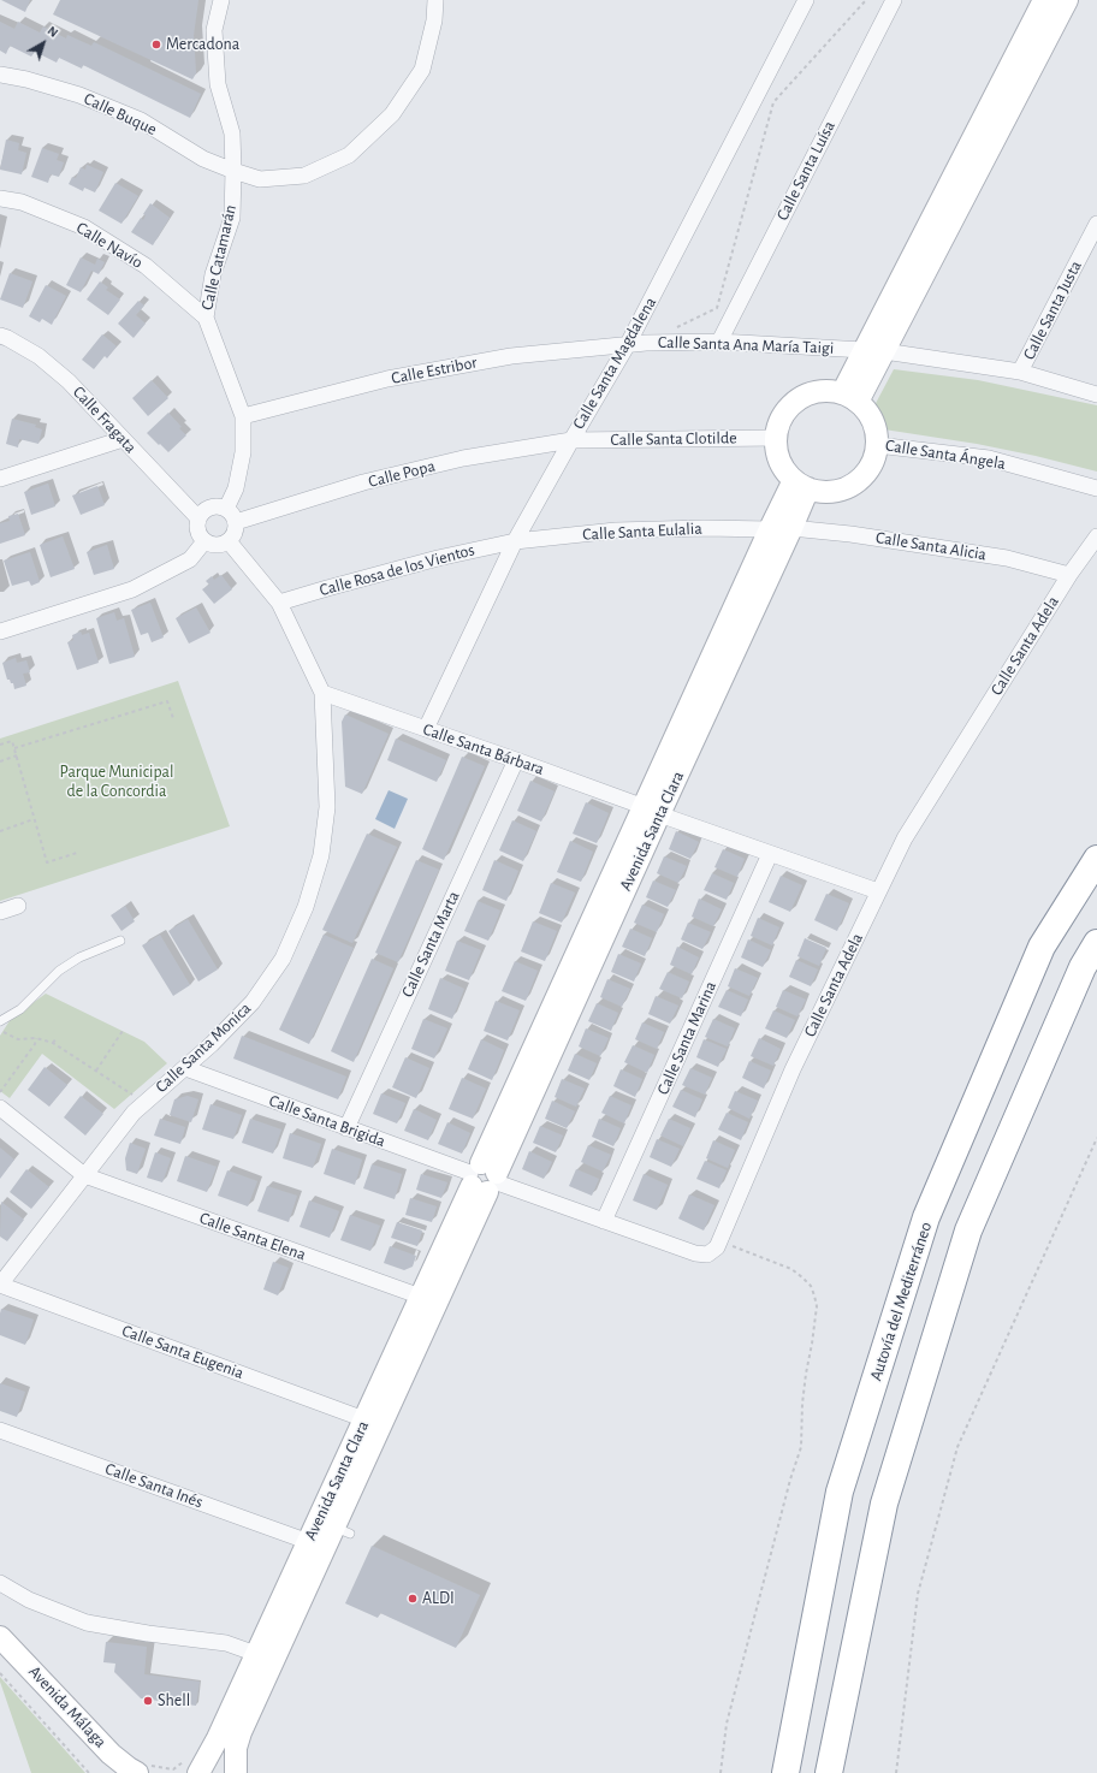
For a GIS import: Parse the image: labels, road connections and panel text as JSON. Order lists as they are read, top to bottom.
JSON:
{
  "streets": {
    "highway": ["Autovía del Mediterráneo"],
    "street": [
      "Calle Buque",
      "Calle Santa Luísa",
      "Calle Navío",
      "Calle Catamarán",
      "Calle Santa Justa",
      "Calle Santa Ana María Taigi",
      "Calle Santa Magdalena",
      "Calle Estribor",
      "Calle Fragata",
      "Calle Santa Clotilde",
      "Calle Santa Ángela",
      "Calle Popa",
      "Calle Santa Eulalia",
      "Calle Santa Alicia",
      "Calle Rosa de los Vientos",
      "Calle Santa Adela",
      "Calle Santa Bárbara",
      "Avenida Santa Clara",
      "Calle Santa Marta",
      "Calle Santa Marina",
      "Calle Santa Monica",
      "Calle Santa Brigida",
      "Calle Santa Elena",
      "Calle Santa Eugenia",
      "Calle Santa Inés",
      "Avenida Málaga"
    ]
  },
  "crossings": [
    ["Calle Buque", "Calle Catamarán"],
    ["Calle Santa Luísa", "Calle Santa Ana María Taigi"],
    ["Calle Navío", "Calle Catamarán"],
    ["Calle Catamarán", "Calle Estribor"],
    ["Calle Catamarán", "Calle Fragata"],
    ["Calle Catamarán", "Calle Popa"],
    ["Calle Catamarán", "Calle Santa Monica"],
    ["Calle Santa Justa", "Calle Santa Ana María Taigi"],
    ["Calle Santa Ana María Taigi", "Calle Santa Magdalena"],
    ["Calle Santa Ana María Taigi", "Calle Estribor"],
    ["Calle Santa Magdalena", "Calle Estribor"],
    ["Calle Santa Magdalena", "Calle Santa Clotilde"],
    ["Calle Santa Magdalena", "Calle Popa"],
    ["Calle Santa Magdalena", "Calle Santa Eulalia"],
    ["Calle Santa Magdalena", "Calle Rosa de los Vientos"],
    ["Calle Santa Magdalena", "Calle Santa Bárbara"],
    ["Calle Fragata", "Calle Popa"],
    ["Calle Fragata", "Calle Santa Monica"],
    ["Calle Santa Clotilde", "Calle Santa Ángela"],
    ["Calle Santa Clotilde", "Calle Popa"],
    ["Calle Santa Clotilde", "Avenida Santa Clara"],
    ["Calle Santa Ángela", "Avenida Santa Clara"],
    ["Calle Popa", "Calle Santa Monica"],
    ["Calle Santa Eulalia", "Calle Rosa de los Vientos"],
    ["Calle Santa Eulalia", "Avenida Santa Clara"],
    ["Calle Santa Alicia", "Calle Santa Adela"],
    ["Calle Santa Alicia", "Avenida Santa Clara"],
    ["Calle Rosa de los Vientos", "Calle Santa Monica"],
    ["Calle Santa Adela", "Calle Santa Bárbara"],
    ["Calle Santa Adela", "Avenida Santa Clara"],
    ["Calle Santa Adela", "Calle Santa Marina"],
    ["Calle Santa Adela", "Calle Santa Brigida"],
    ["Calle Santa Bárbara", "Avenida Santa Clara"],
    ["Calle Santa Bárbara", "Calle Santa Marta"],
    ["Calle Santa Bárbara", "Calle Santa Marina"],
    ["Calle Santa Bárbara", "Calle Santa Monica"],
    ["Avenida Santa Clara", "Calle Santa Brigida"],
    ["Avenida Santa Clara", "Calle Santa Elena"],
    ["Avenida Santa Clara", "Calle Santa Eugenia"],
    ["Avenida Santa Clara", "Calle Santa Inés"],
    ["Calle Santa Marta", "Calle Santa Brigida"],
    ["Calle Santa Monica", "Calle Santa Brigida"],
    ["Calle Santa Monica", "Calle Santa Elena"],
    ["Calle Santa Monica", "Calle Santa Eugenia"]
  ],
  "parks": ["Parque Municipal de la Concordia"],
  "places": ["Mercadona", "ALDI", "Shell"],
  "north": "top right"
}
